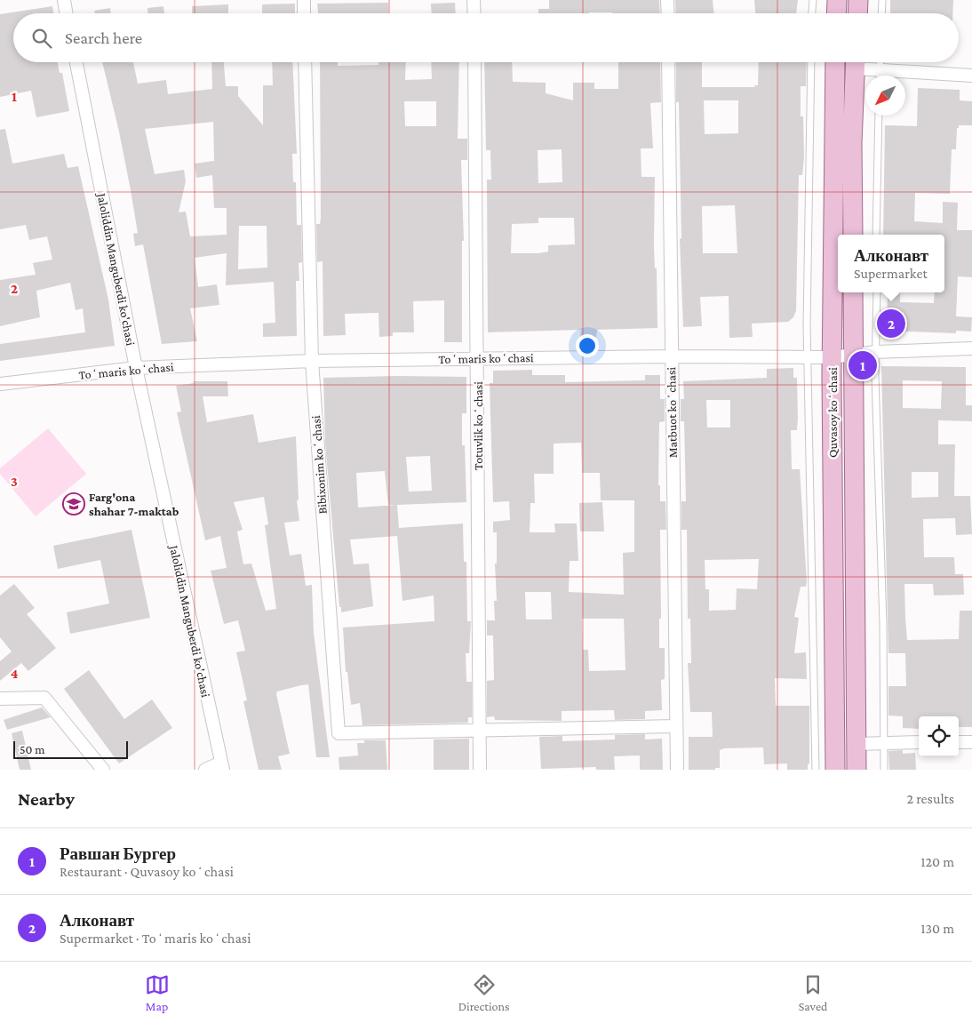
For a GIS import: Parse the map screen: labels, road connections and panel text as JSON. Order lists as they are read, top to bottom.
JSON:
{
  "streets": {
    "main road": ["Quvasoy koʻchasi"],
    "street": [
      "Jaloliddin Manguberdi ko'chasi",
      "Toʻmaris koʻchasi",
      "Matbuot koʻchasi",
      "Totuvlik koʻchasi",
      "Bibixonim koʻchasi"
    ]
  },
  "crossings": [
    ["Jaloliddin Manguberdi ko'chasi", "Toʻmaris koʻchasi"],
    ["Toʻmaris koʻchasi", "Matbuot koʻchasi"],
    ["Toʻmaris koʻchasi", "Quvasoy koʻchasi"],
    ["Toʻmaris koʻchasi", "Totuvlik koʻchasi"],
    ["Toʻmaris koʻchasi", "Bibixonim koʻchasi"],
    ["Totuvlik koʻchasi", "Bibixonim koʻchasi"]
  ],
  "places": {
    "school or university": ["Farg'ona shahar 7-maktab"]
  },
  "scale_bar": "50 m",
  "north": "bottom left",
  "page": {
    "search": "Search here",
    "popup": ["Алконавт", "Supermarket"],
    "pins": ["2", "1"],
    "scale": "50 m",
    "heading": ["Nearby", "2 results"],
    "list": [
      {
        "mark": "1",
        "name": "Равшан Бургер",
        "note": "Restaurant · Quvasoy koʻchasi",
        "value": "120 m"
      },
      {
        "mark": "2",
        "name": "Алконавт",
        "note": "Supermarket · Toʻmaris koʻchasi",
        "value": "130 m"
      }
    ],
    "nav": ["Map", "Directions", "Saved"]
  },
  "grid": {
    "rows": [
      "1",
      "2",
      "3",
      "4"
    ]
  }
}
